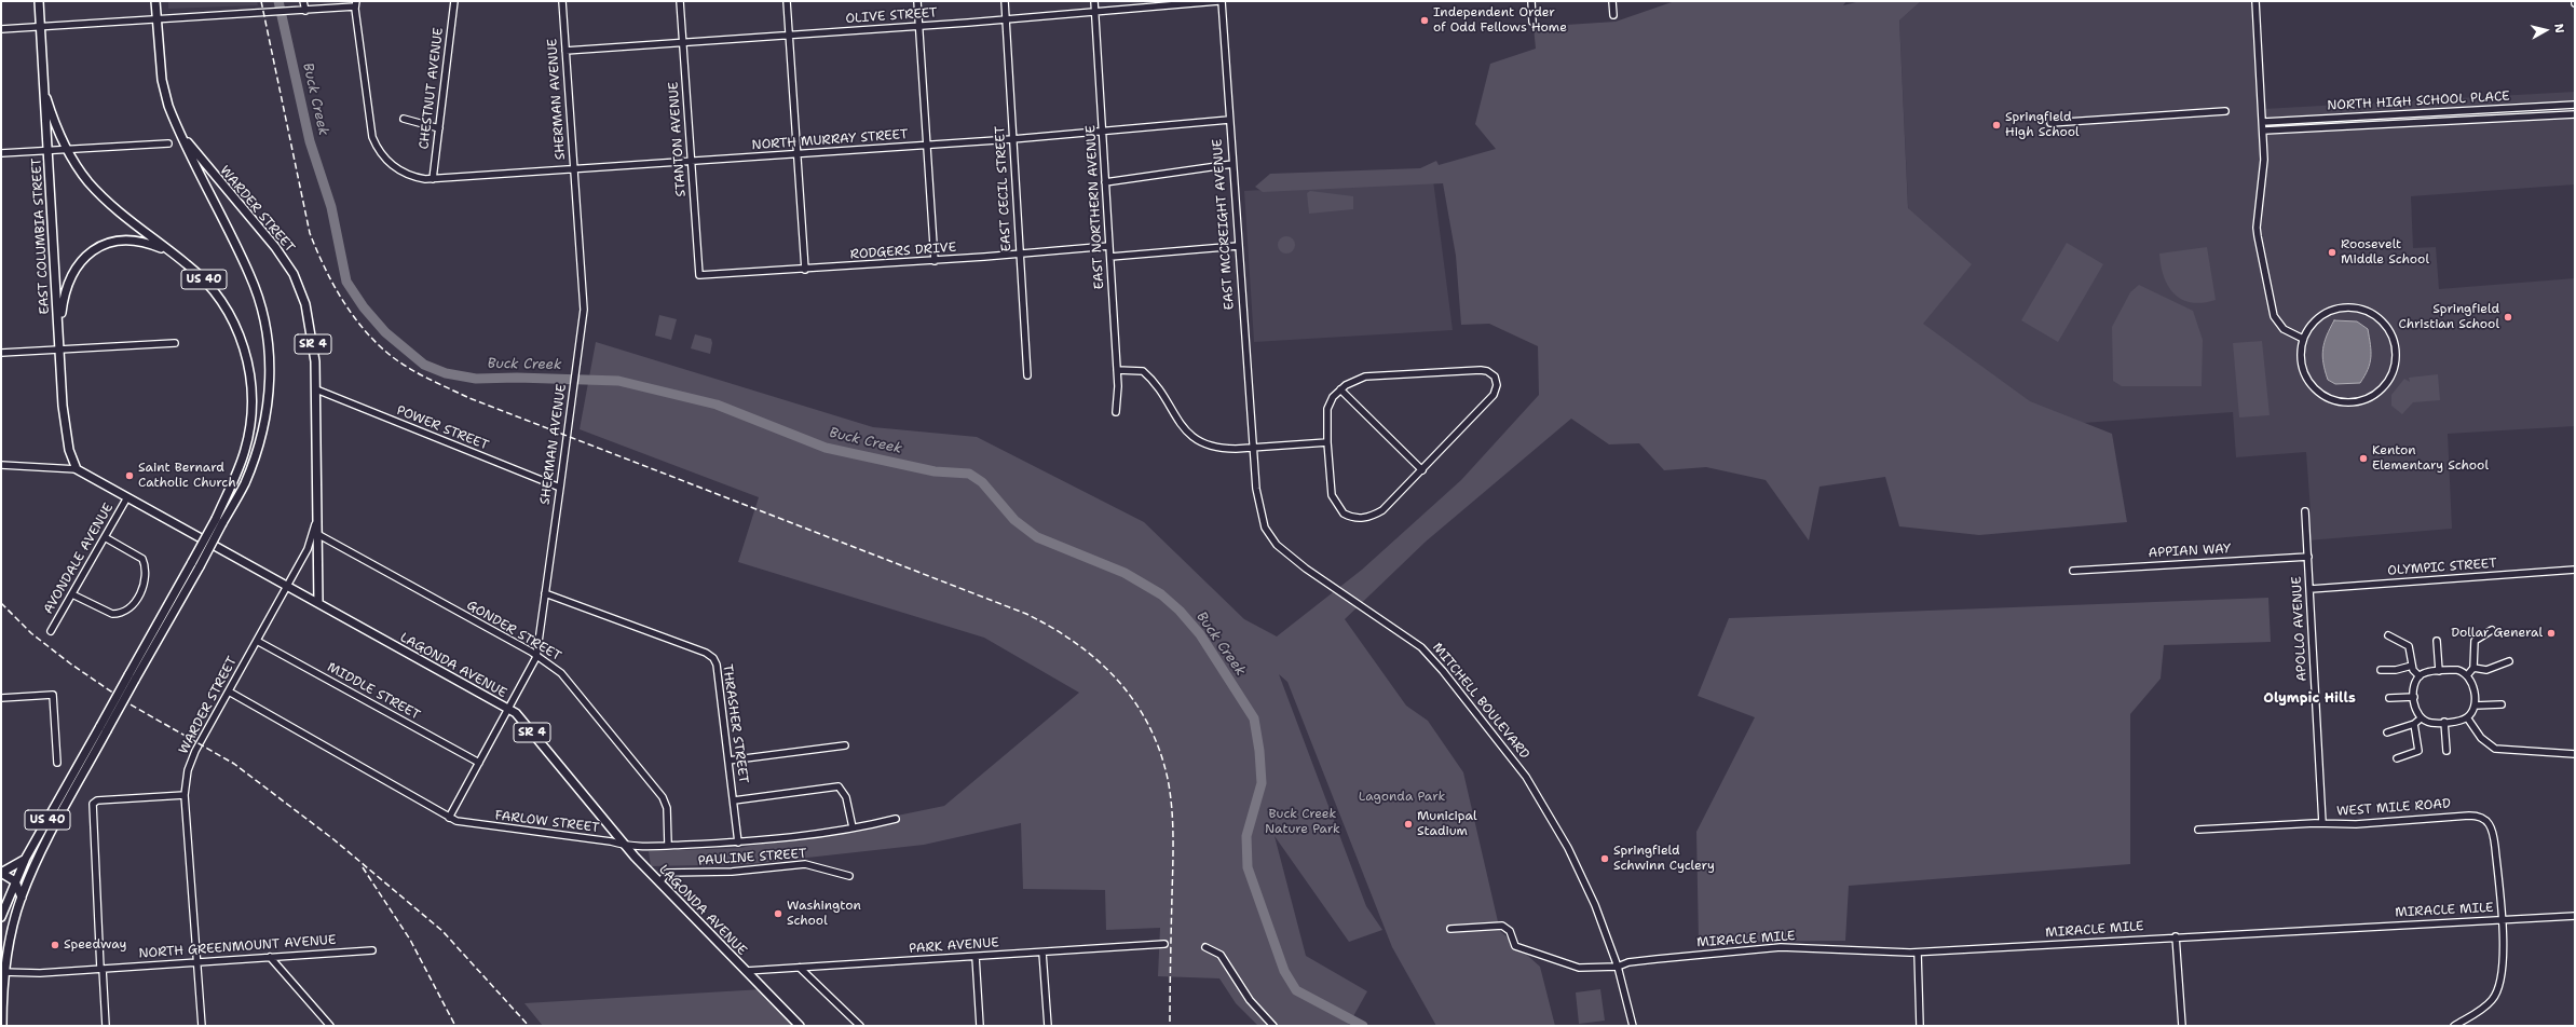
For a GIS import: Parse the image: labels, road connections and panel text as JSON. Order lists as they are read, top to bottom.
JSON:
{
  "streets": {
    "main road": [
      "WARDER STREET",
      "EAST COLUMBIA STREET",
      "US 40",
      "SR 4",
      "LAGONDA AVENUE"
    ],
    "street": [
      "OLIVE STREET",
      "CHESTNUT AVENUE",
      "SHERMAN AVENUE",
      "NORTH HIGH SCHOOL PLACE",
      "STANTON AVENUE",
      "NORTH MURRAY STREET",
      "EAST CECIL STREET",
      "EAST NORTHERN AVENUE",
      "EAST MCCREIGHT AVENUE",
      "RODGERS DRIVE",
      "POWER STREET",
      "APPIAN WAY",
      "AVONDALE AVENUE",
      "OLYMPIC STREET",
      "APOLLO AVENUE",
      "GONDER STREET",
      "MIDDLE STREET",
      "MITCHELL BOULEVARD",
      "THRASHER STREET",
      "WEST MILE ROAD",
      "FARLOW STREET",
      "PAULINE STREET",
      "MIRACLE MILE",
      "PARK AVENUE",
      "NORTH GREENMOUNT AVENUE"
    ]
  },
  "crossings": [
    ["OLIVE STREET", "SHERMAN AVENUE"],
    ["OLIVE STREET", "STANTON AVENUE"],
    ["OLIVE STREET", "EAST CECIL STREET"],
    ["OLIVE STREET", "EAST NORTHERN AVENUE"],
    ["CHESTNUT AVENUE", "NORTH MURRAY STREET"],
    ["SHERMAN AVENUE", "NORTH MURRAY STREET"],
    ["SHERMAN AVENUE", "POWER STREET"],
    ["SHERMAN AVENUE", "GONDER STREET"],
    ["SHERMAN AVENUE", "LAGONDA AVENUE"],
    ["SHERMAN AVENUE", "MIDDLE STREET"],
    ["SHERMAN AVENUE", "THRASHER STREET"],
    ["SHERMAN AVENUE", "FARLOW STREET"],
    ["STANTON AVENUE", "NORTH MURRAY STREET"],
    ["STANTON AVENUE", "RODGERS DRIVE"],
    ["NORTH MURRAY STREET", "EAST CECIL STREET"],
    ["NORTH MURRAY STREET", "EAST NORTHERN AVENUE"],
    ["NORTH MURRAY STREET", "EAST MCCREIGHT AVENUE"],
    ["EAST CECIL STREET", "RODGERS DRIVE"],
    ["EAST NORTHERN AVENUE", "RODGERS DRIVE"],
    ["WARDER STREET", "US 40"],
    ["WARDER STREET", "POWER STREET"],
    ["WARDER STREET", "GONDER STREET"],
    ["WARDER STREET", "LAGONDA AVENUE"],
    ["WARDER STREET", "MIDDLE STREET"],
    ["WARDER STREET", "FARLOW STREET"],
    ["WARDER STREET", "NORTH GREENMOUNT AVENUE"],
    ["EAST MCCREIGHT AVENUE", "MITCHELL BOULEVARD"],
    ["EAST COLUMBIA STREET", "US 40"],
    ["EAST COLUMBIA STREET", "LAGONDA AVENUE"],
    ["US 40", "NORTH GREENMOUNT AVENUE"],
    ["APPIAN WAY", "APOLLO AVENUE"],
    ["AVONDALE AVENUE", "LAGONDA AVENUE"],
    ["OLYMPIC STREET", "APOLLO AVENUE"],
    ["APOLLO AVENUE", "WEST MILE ROAD"],
    ["GONDER STREET", "FARLOW STREET"],
    ["LAGONDA AVENUE", "FARLOW STREET"],
    ["LAGONDA AVENUE", "PAULINE STREET"],
    ["LAGONDA AVENUE", "PARK AVENUE"],
    ["MITCHELL BOULEVARD", "MIRACLE MILE"],
    ["THRASHER STREET", "FARLOW STREET"],
    ["WEST MILE ROAD", "MIRACLE MILE"]
  ],
  "districts": ["Olympic Hills"],
  "water": ["Buck Creek"],
  "parks": ["Lagonda Park", "Buck Creek Nature Park"],
  "places": [
    "Independent Order of Odd Fellows Home",
    "Springfield High School",
    "Roosevelt Middle School",
    "Springfield Christian School",
    "Kenton Elementary School",
    "Saint Bernard Catholic Church",
    "Dollar General",
    "Municipal Stadium",
    "Springfield Schwinn Cyclery",
    "Washington School",
    "Speedway"
  ],
  "north": "right"
}
